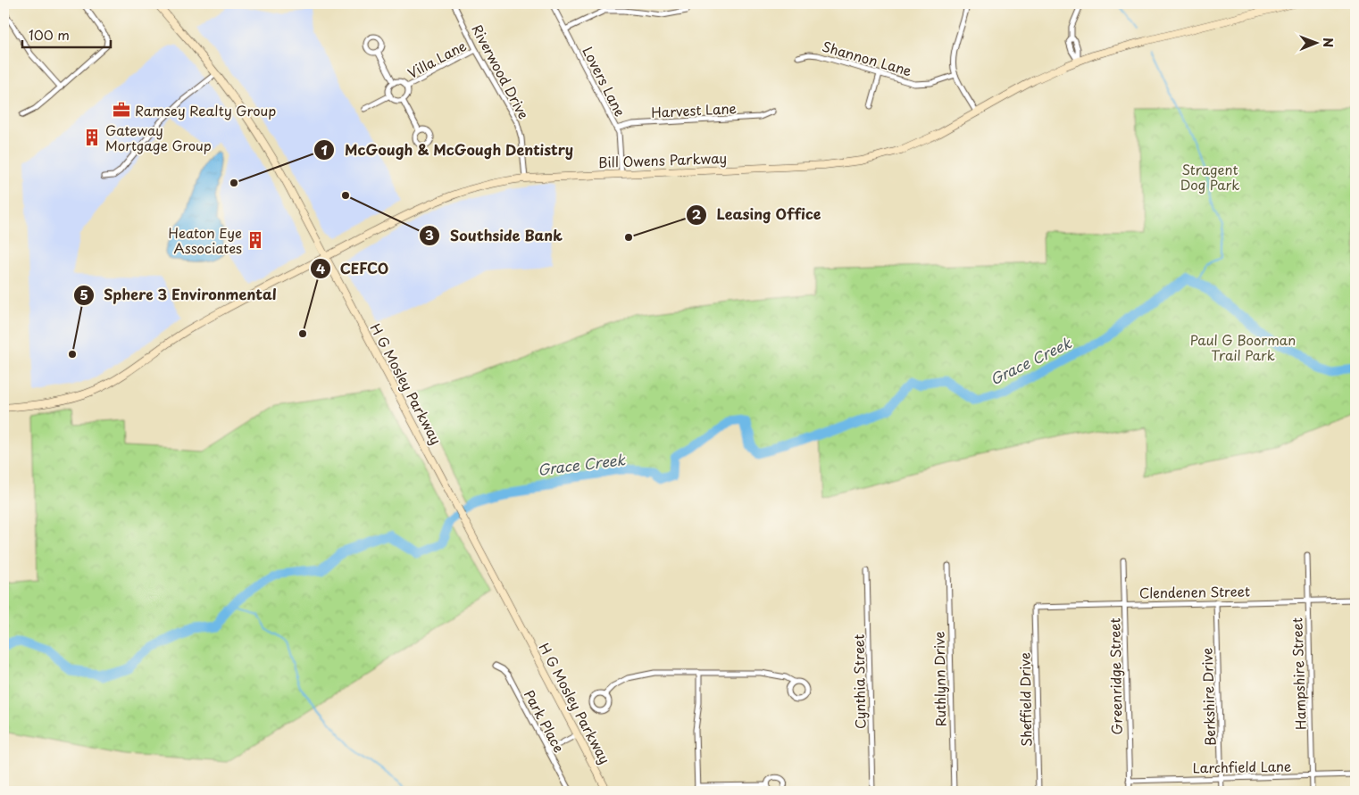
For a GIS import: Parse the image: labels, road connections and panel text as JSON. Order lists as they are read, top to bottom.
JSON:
{
  "streets": {
    "main road": ["Bill Owens Parkway", "H G Mosley Parkway"],
    "street": [
      "Shannon Lane",
      "Villa Lane",
      "Riverwood Drive",
      "Lovers Lane",
      "Harvest Lane",
      "Clendenen Street",
      "Hampshire Street",
      "Greenridge Street",
      "Ruthlynn Drive",
      "Cynthia Street",
      "Berkshire Drive",
      "Sheffield Drive",
      "Park Place",
      "Larchfield Lane"
    ]
  },
  "crossings": [
    ["Villa Lane", "Riverwood Drive"],
    ["Riverwood Drive", "Bill Owens Parkway"],
    ["Lovers Lane", "Harvest Lane"],
    ["Lovers Lane", "Bill Owens Parkway"],
    ["Bill Owens Parkway", "H G Mosley Parkway"],
    ["Clendenen Street", "Hampshire Street"],
    ["Clendenen Street", "Greenridge Street"],
    ["Clendenen Street", "Berkshire Drive"],
    ["Clendenen Street", "Sheffield Drive"],
    ["Hampshire Street", "Larchfield Lane"],
    ["Greenridge Street", "Larchfield Lane"],
    ["Berkshire Drive", "Larchfield Lane"]
  ],
  "water": ["Grace Creek"],
  "parks": ["Stragent Dog Park", "Paul G Boorman Trail Park"],
  "places": {
    "office": ["Ramsey Realty Group"],
    "building": ["Gateway Mortgage Group", "Heaton Eye Associates"],
    "other": [
      "McGough & McGough Dentistry",
      "Southside Bank",
      "Leasing Office",
      "CEFCO",
      "Sphere 3 Environmental"
    ]
  },
  "scale_bar": "100 m",
  "north": "right"
}
